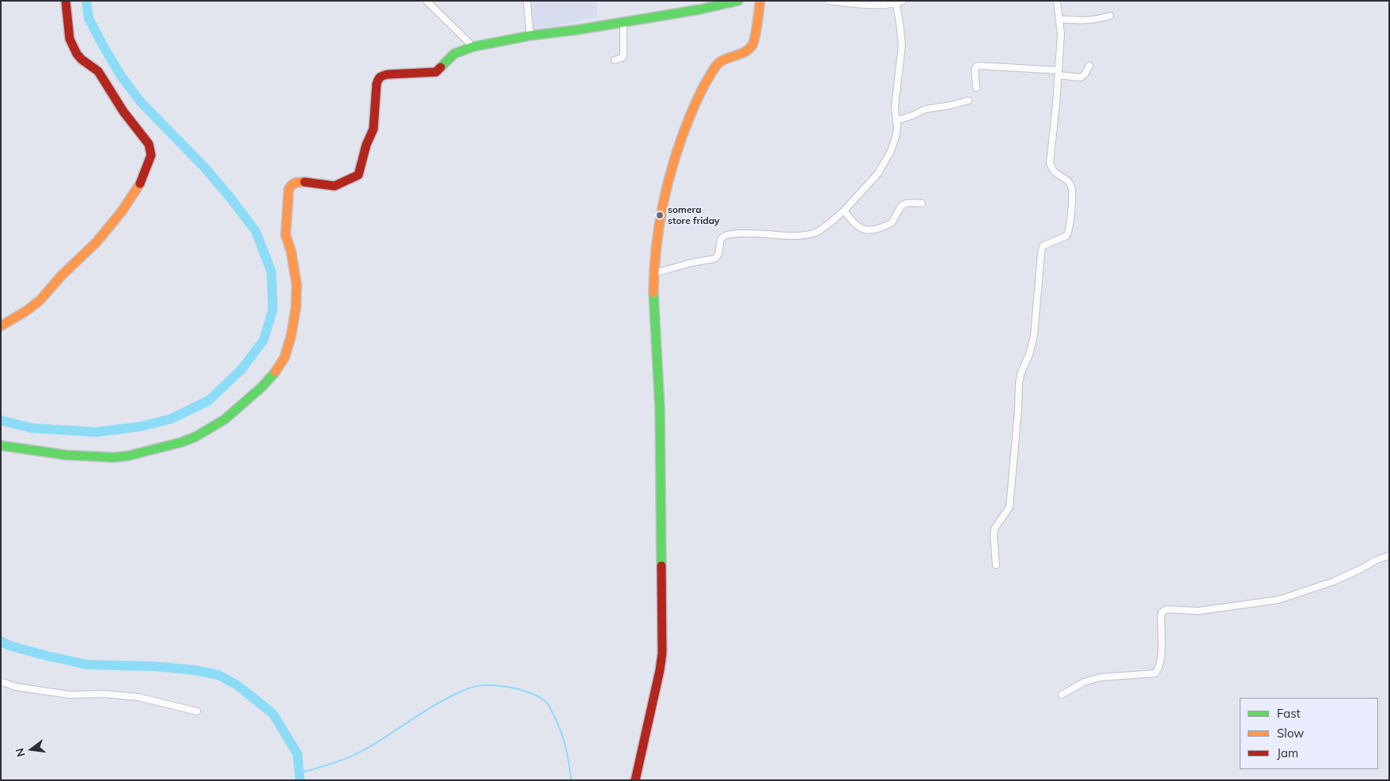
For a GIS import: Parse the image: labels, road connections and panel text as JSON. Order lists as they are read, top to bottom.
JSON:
{
  "places": ["somera store friday"],
  "legend": ["Fast", "Slow", "Jam"],
  "north": "left"
}
